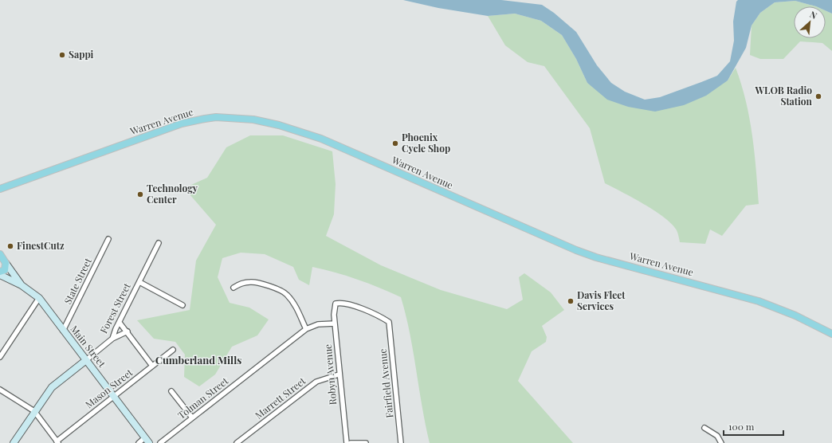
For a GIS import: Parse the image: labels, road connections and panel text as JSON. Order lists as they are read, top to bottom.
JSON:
{
  "streets": {
    "main road": ["Warren Avenue", "Forest Street", "Main Street"],
    "street": [
      "State Street",
      "Robyn Avenue",
      "Fairfield Avenue",
      "Mason Street",
      "Tolman Street",
      "Marrett Street"
    ]
  },
  "crossings": [
    ["State Street", "Main Street"],
    ["Forest Street", "Main Street"],
    ["Main Street", "Mason Street"],
    ["Robyn Avenue", "Fairfield Avenue"],
    ["Robyn Avenue", "Marrett Street"]
  ],
  "districts": ["Cumberland Mills"],
  "places": [
    "Sappi",
    "WLOB Radio Station",
    "Phoenix Cycle Shop",
    "Technology Center",
    "FinestCutz",
    "Davis Fleet Services"
  ],
  "scale_bar": "100 m",
  "north": "top right"
}
